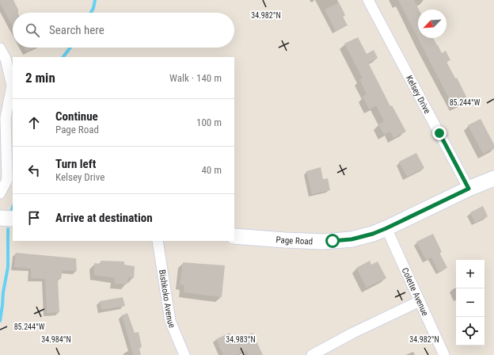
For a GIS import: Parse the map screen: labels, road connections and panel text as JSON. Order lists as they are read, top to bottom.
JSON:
{
  "streets": {
    "main road": ["Page Road"],
    "street": ["Kelsey Drive", "Colette Avenue", "Bishkoko Avenue"]
  },
  "crossings": [
    ["Kelsey Drive", "Page Road"],
    ["Page Road", "Colette Avenue"]
  ],
  "north": "bottom left",
  "page": {
    "search": "Search here",
    "heading": ["2 min", "Walk · 140 m"],
    "list": [
      ["Continue", "Page Road", "100 m"],
      ["Turn left", "Kelsey Drive", "40 m"],
      "Arrive at destination"
    ],
    "map_buttons": ["+", "−"]
  },
  "coordinates": [
    "34.982°N",
    "85.244°W",
    "34.984°N",
    "34.983°N"
  ]
}
